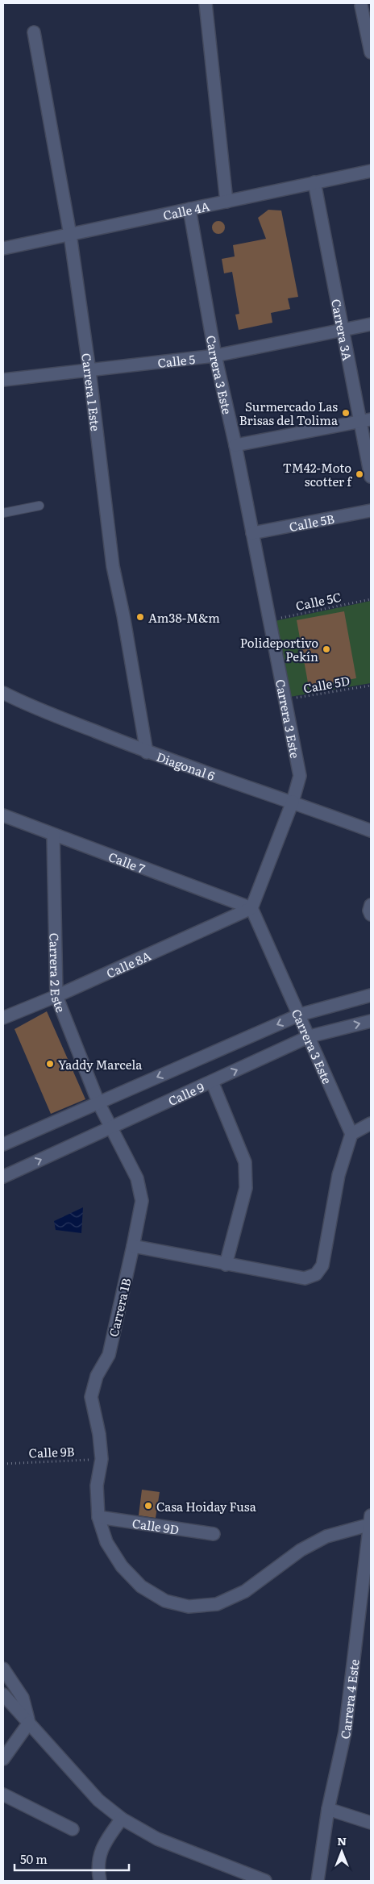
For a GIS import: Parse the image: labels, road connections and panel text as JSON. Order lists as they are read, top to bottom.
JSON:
{
  "streets": {
    "street": [
      "Calle 4A",
      "Carrera 3A",
      "Calle 5",
      "Carrera 3 Este",
      "Carrera 1 Este",
      "Calle 5B",
      "Diagonal 6",
      "Calle 7",
      "Calle 8A",
      "Carrera 2 Este",
      "Calle 9",
      "Carrera 1B",
      "Calle 9D",
      "Carrera 4 Este"
    ],
    "path": ["Calle 5C", "Calle 5D", "Calle 9B"]
  },
  "crossings": [
    ["Calle 4A", "Carrera 3A"],
    ["Calle 4A", "Carrera 3 Este"],
    ["Calle 4A", "Carrera 1 Este"],
    ["Carrera 3A", "Calle 5"],
    ["Calle 5", "Carrera 3 Este"],
    ["Calle 5", "Carrera 1 Este"],
    ["Carrera 3 Este", "Calle 5B"],
    ["Carrera 3 Este", "Calle 5C"],
    ["Carrera 3 Este", "Calle 5D"],
    ["Carrera 3 Este", "Diagonal 6"],
    ["Carrera 3 Este", "Calle 7"],
    ["Carrera 3 Este", "Calle 8A"],
    ["Carrera 3 Este", "Calle 9"],
    ["Carrera 1 Este", "Diagonal 6"],
    ["Calle 7", "Calle 8A"],
    ["Calle 7", "Carrera 2 Este"],
    ["Calle 8A", "Carrera 2 Este"],
    ["Carrera 2 Este", "Carrera 1B"],
    ["Calle 9", "Carrera 1B"],
    ["Carrera 1B", "Calle 9B"],
    ["Carrera 1B", "Calle 9D"],
    ["Carrera 1B", "Carrera 4 Este"]
  ],
  "places": [
    "Surmercado Las Brisas del Tolima",
    "TM42-Moto scotter f",
    "Am38-M&m",
    "Polideportivo Pekín",
    "Yaddy Marcela",
    "Casa Hoiday Fusa"
  ],
  "scale_bar": "50 m",
  "north": "top"
}
